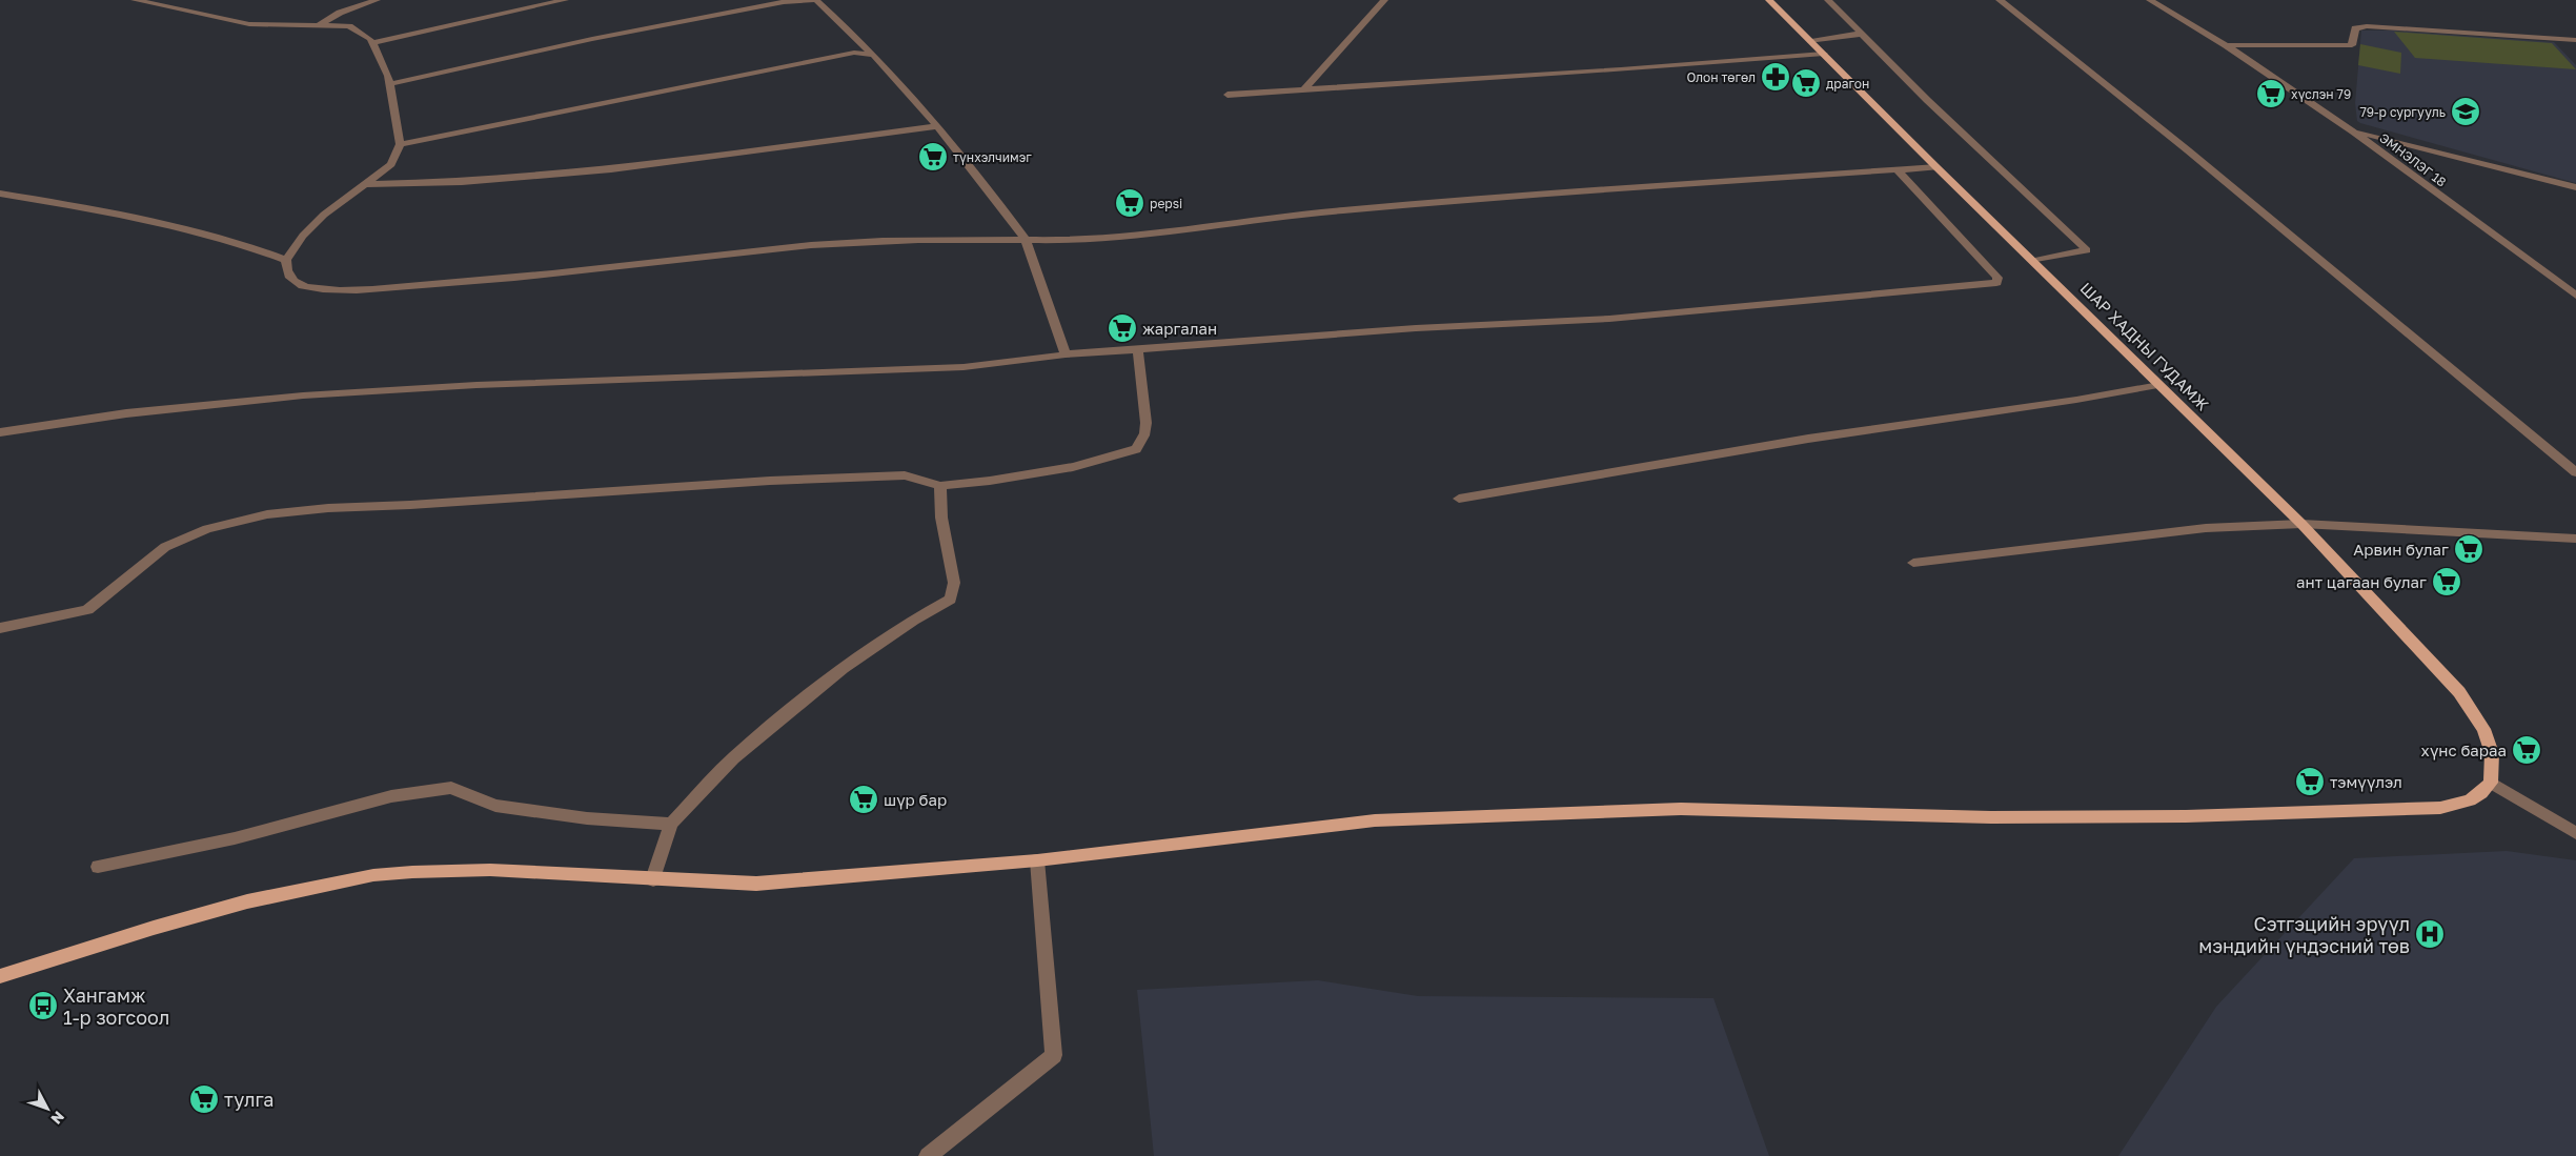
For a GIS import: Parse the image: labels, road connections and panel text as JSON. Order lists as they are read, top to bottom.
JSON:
{
  "streets": {
    "main road": ["ШАР ХАДНЫ ГУДАМЖ"],
    "street": ["ЭМНЭЛЭГ 18"]
  },
  "places": {
    "pharmacy": ["Олон төгөл"],
    "supermarket": [
      "драгон",
      "хүслэн 79",
      "түнхэлчимэг",
      "pepsi",
      "жаргалан",
      "Арвин булаг",
      "ант цагаан булаг",
      "хүнс бараа",
      "тэмүүлэл",
      "шүр бар",
      "тулга"
    ],
    "school or university": ["79-р сургууль"],
    "hospital": ["Сэтгэцийн эрүүл мэндийн үндэсний төв"],
    "bus stop": ["Хангамж 1-р зогсоол"]
  },
  "north": "bottom right"
}
